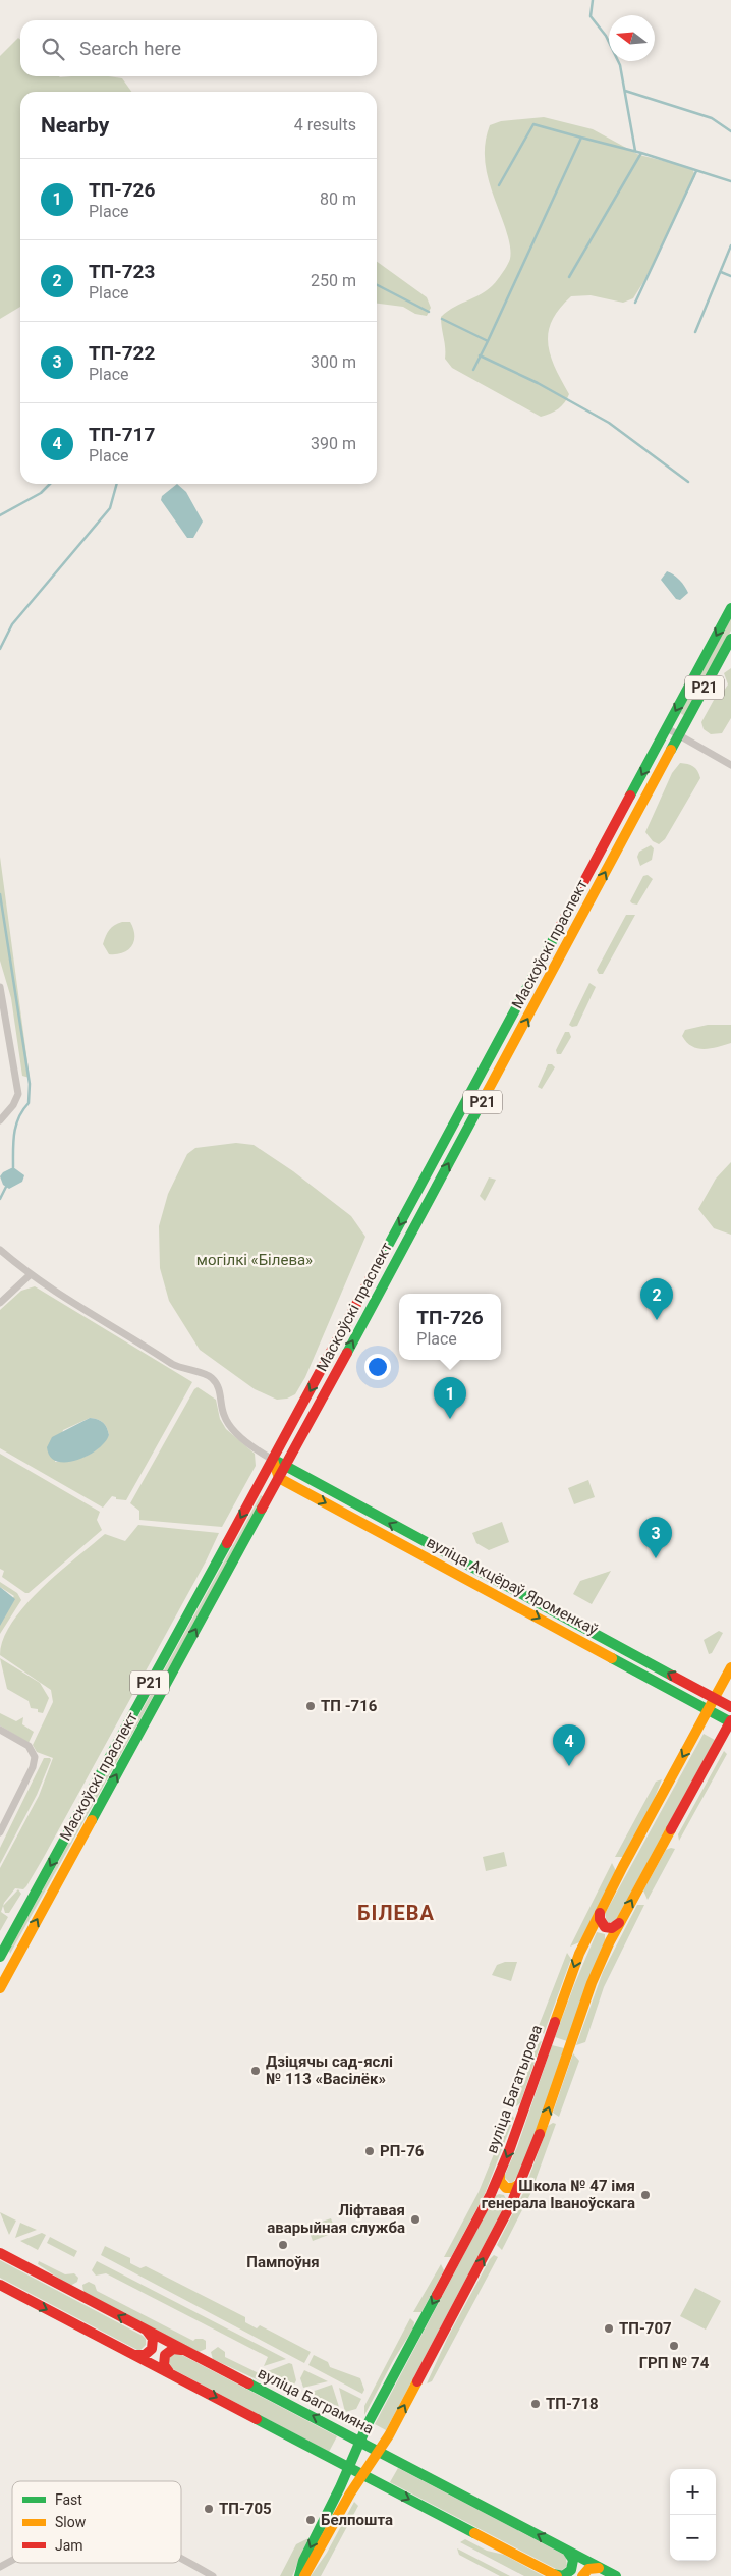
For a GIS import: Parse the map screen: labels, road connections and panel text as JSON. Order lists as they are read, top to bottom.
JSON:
{
  "streets": {
    "street": [
      "Р21",
      "Маскоўскі праспект",
      "вуліца Акцёраў Яроменкаў",
      "вуліца Багатырова",
      "вуліца Баграмяна"
    ]
  },
  "crossings": [
    ["Маскоўскі праспект", "вуліца Акцёраў Яроменкаў"],
    ["вуліца Акцёраў Яроменкаў", "вуліца Багатырова"],
    ["вуліца Багатырова", "вуліца Баграмяна"]
  ],
  "districts": ["БІЛЕВА"],
  "parks": ["могілкі «Білева»"],
  "places": [
    "ТП -716",
    "Дзіцячы сад-яслі № 113 «Васілёк»",
    "РП-76",
    "Школа № 47 імя генерала Іваноўскага",
    "Ліфтавая аварыйная служба",
    "Пампоўня",
    "ТП-707",
    "ГРП № 74",
    "ТП-718",
    "ТП-705",
    "Белпошта"
  ],
  "legend": ["Fast", "Slow", "Jam"],
  "north": "left",
  "page": {
    "search": "Search here",
    "heading": ["Nearby", "4 results"],
    "list": [
      {
        "mark": "1",
        "name": "ТП-726",
        "note": "Place",
        "value": "80 m"
      },
      {
        "mark": "2",
        "name": "ТП-723",
        "note": "Place",
        "value": "250 m"
      },
      {
        "mark": "3",
        "name": "ТП-722",
        "note": "Place",
        "value": "300 m"
      },
      {
        "mark": "4",
        "name": "ТП-717",
        "note": "Place",
        "value": "390 m"
      }
    ],
    "pins": [
      "2",
      "1",
      "3",
      "4"
    ],
    "popup": ["ТП-726", "Place"],
    "map_buttons": ["+", "−"]
  }
}
